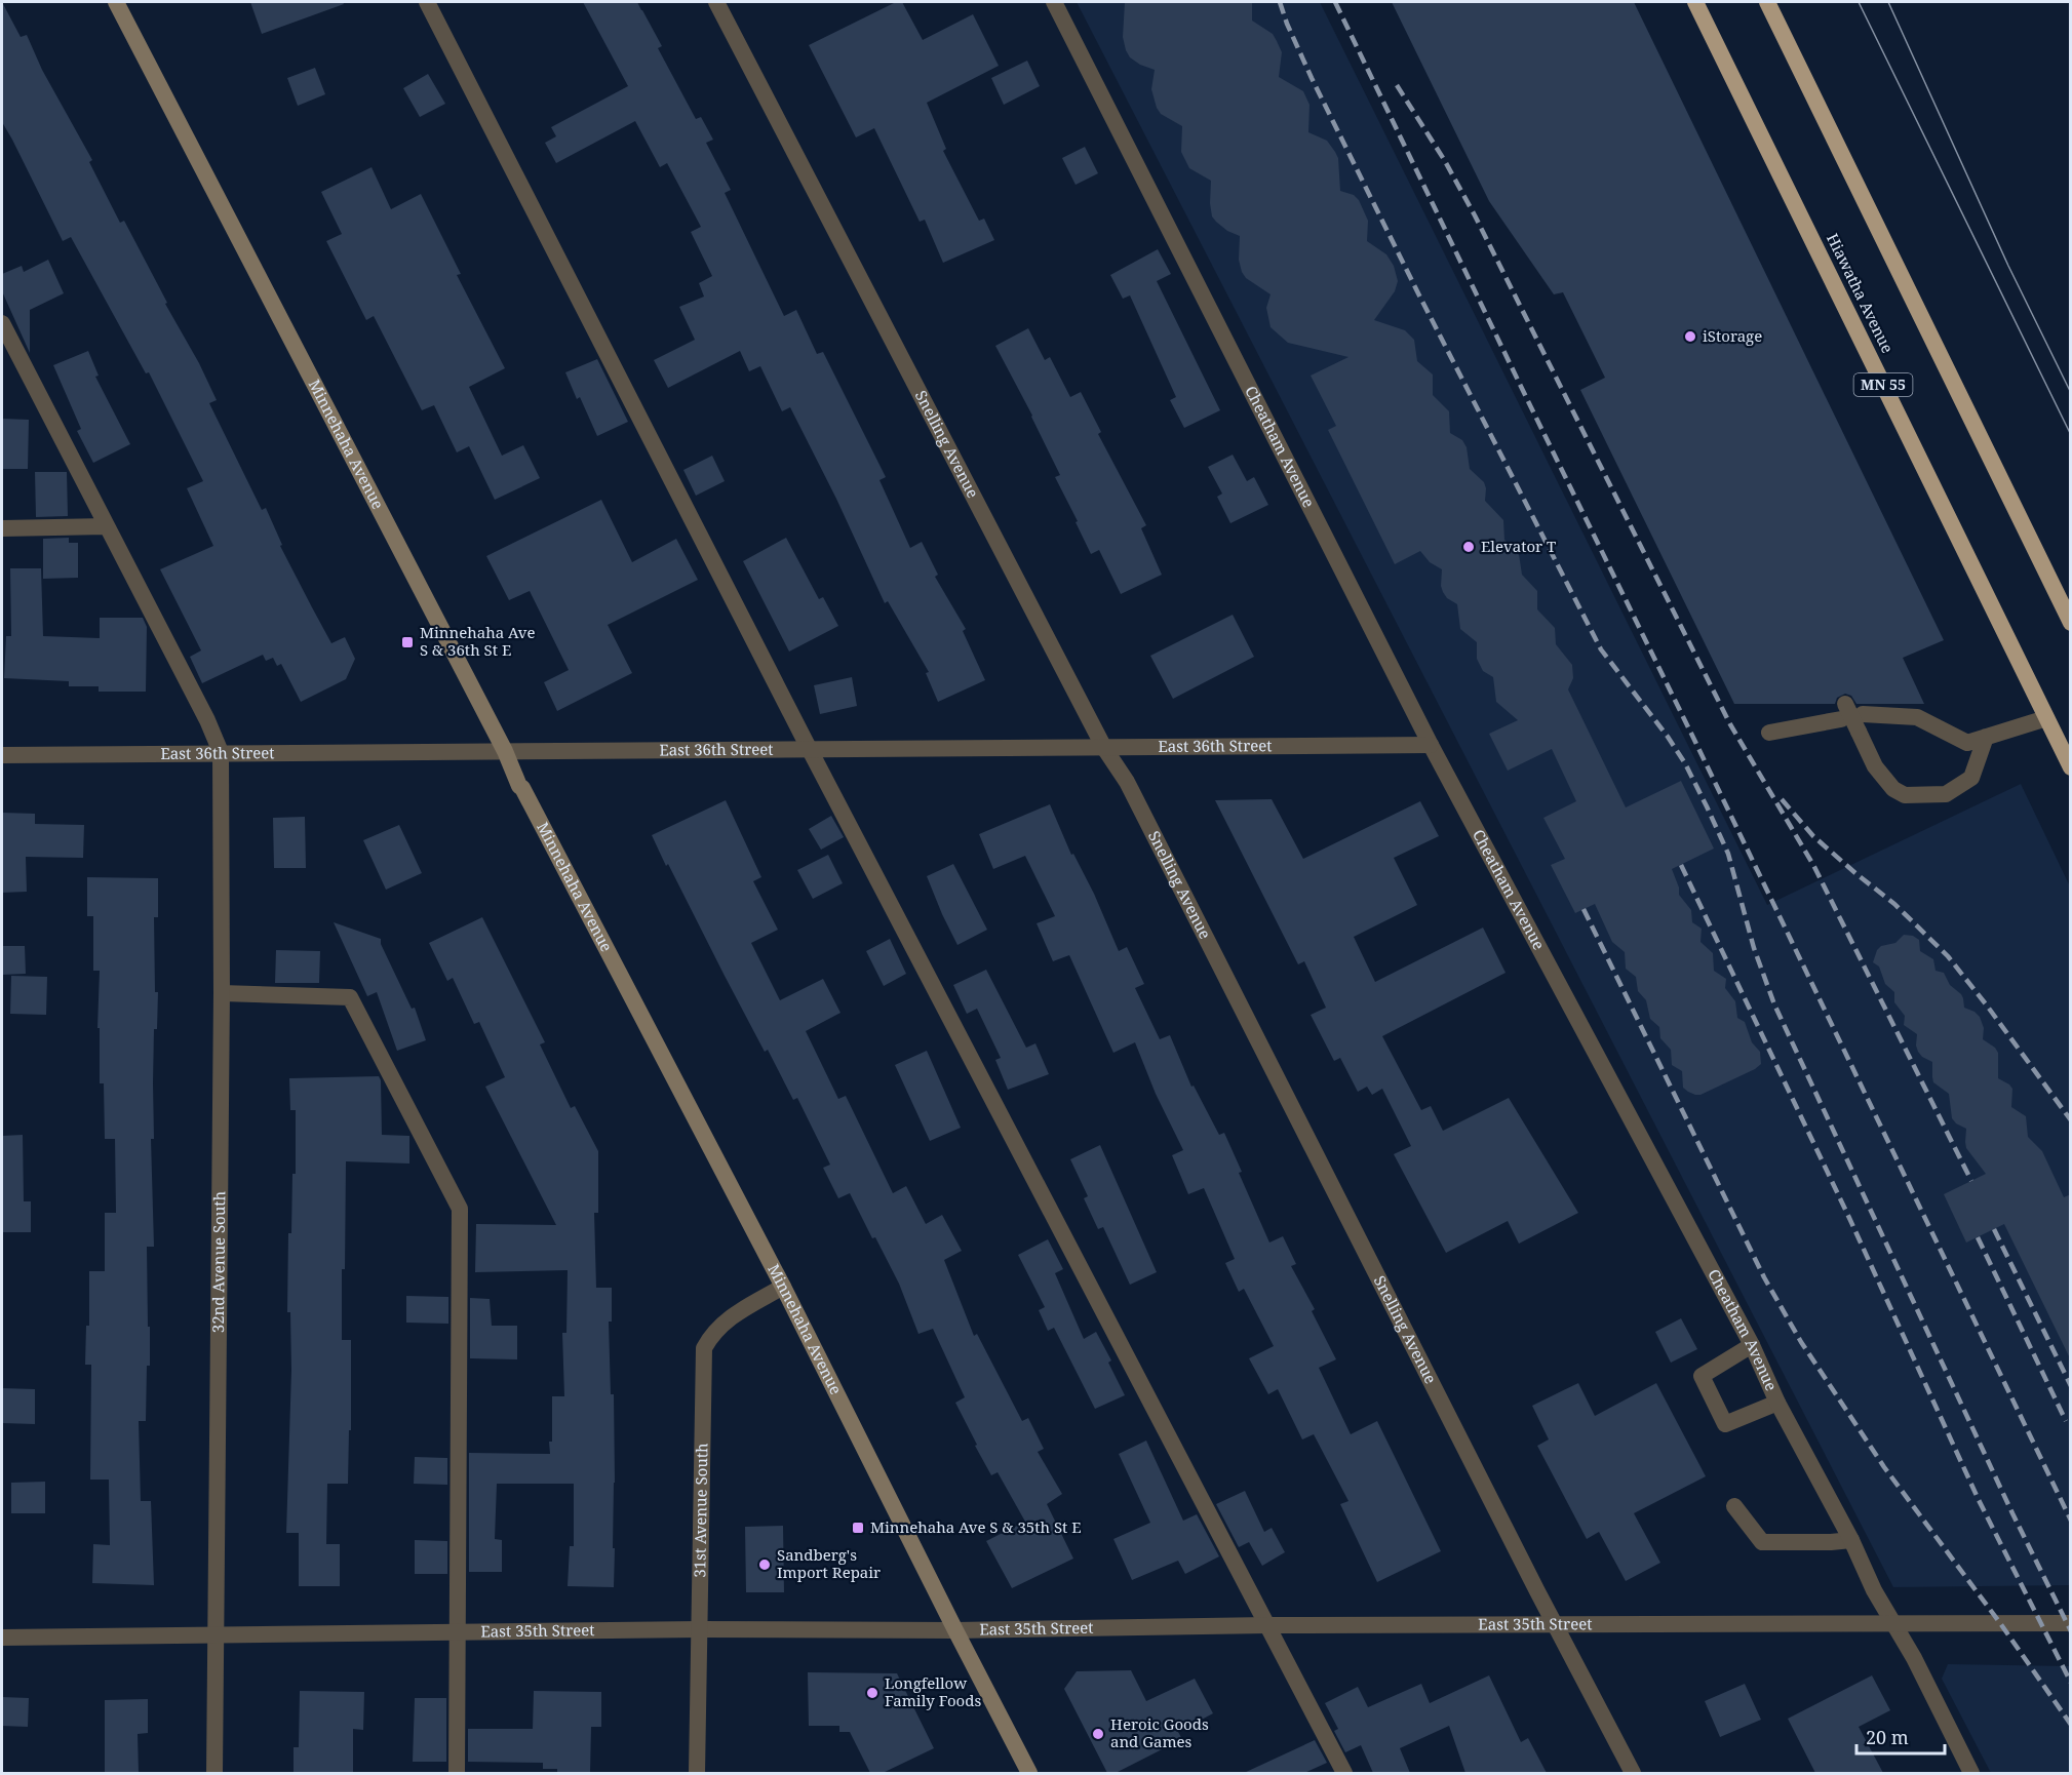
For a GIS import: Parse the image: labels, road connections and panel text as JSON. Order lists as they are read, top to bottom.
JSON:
{
  "streets": {
    "highway": ["Hiawatha Avenue", "MN 55"],
    "main road": ["Minnehaha Avenue"],
    "street": [
      "Snelling Avenue",
      "Cheatham Avenue",
      "East 36th Street",
      "32nd Avenue South",
      "31st Avenue South",
      "East 35th Street"
    ]
  },
  "crossings": [
    ["Snelling Avenue", "East 36th Street"],
    ["Snelling Avenue", "East 35th Street"],
    ["Minnehaha Avenue", "East 36th Street"],
    ["Minnehaha Avenue", "31st Avenue South"],
    ["Minnehaha Avenue", "East 35th Street"],
    ["Cheatham Avenue", "East 36th Street"],
    ["Cheatham Avenue", "East 35th Street"],
    ["East 36th Street", "32nd Avenue South"],
    ["32nd Avenue South", "East 35th Street"],
    ["31st Avenue South", "East 35th Street"]
  ],
  "places": {
    "other": [
      "iStorage",
      "Elevator T",
      "Sandberg's Import Repair",
      "Longfellow Family Foods",
      "Heroic Goods and Games"
    ],
    "transit": ["Minnehaha Ave S & 36th St E", "Minnehaha Ave S & 35th St E"]
  },
  "scale_bar": "20 m"
}
